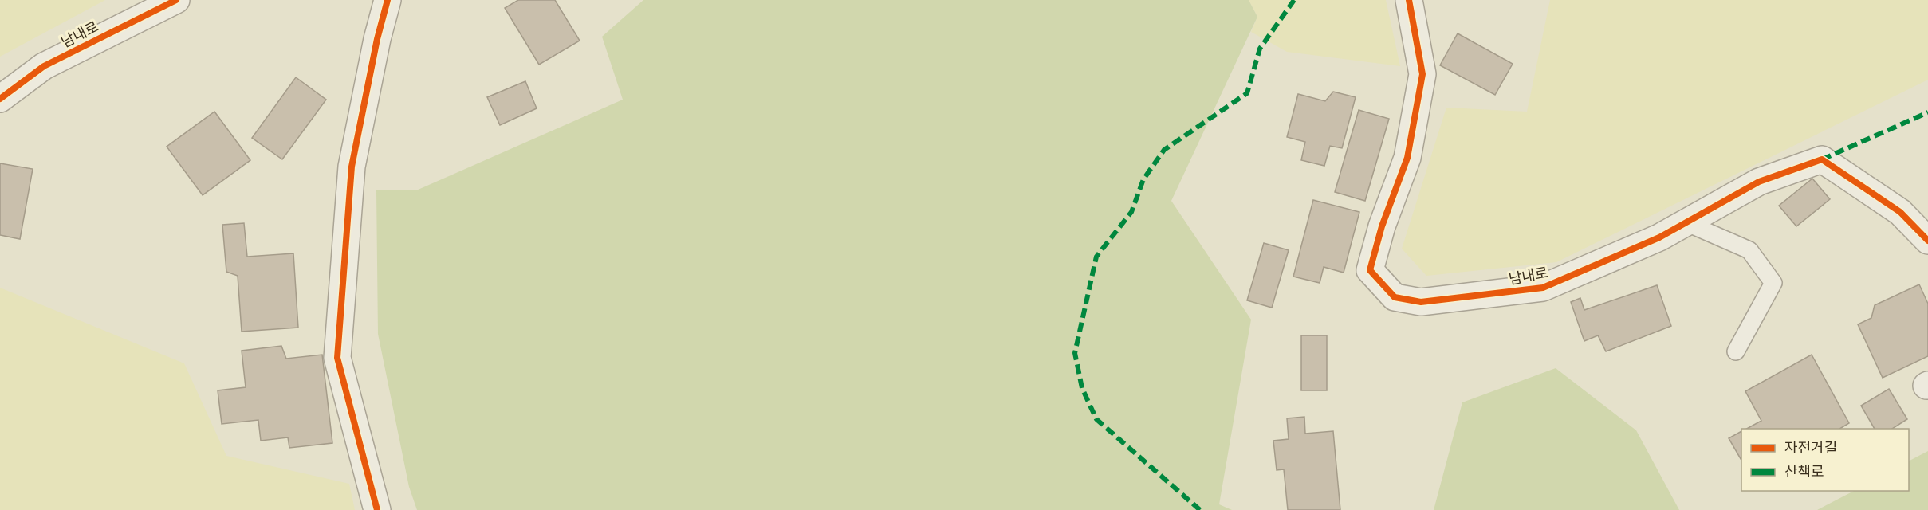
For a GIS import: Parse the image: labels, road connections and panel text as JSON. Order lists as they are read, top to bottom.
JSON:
{
  "streets": {
    "street": ["남내로"]
  },
  "legend": ["자전거길", "산책로"]
}
